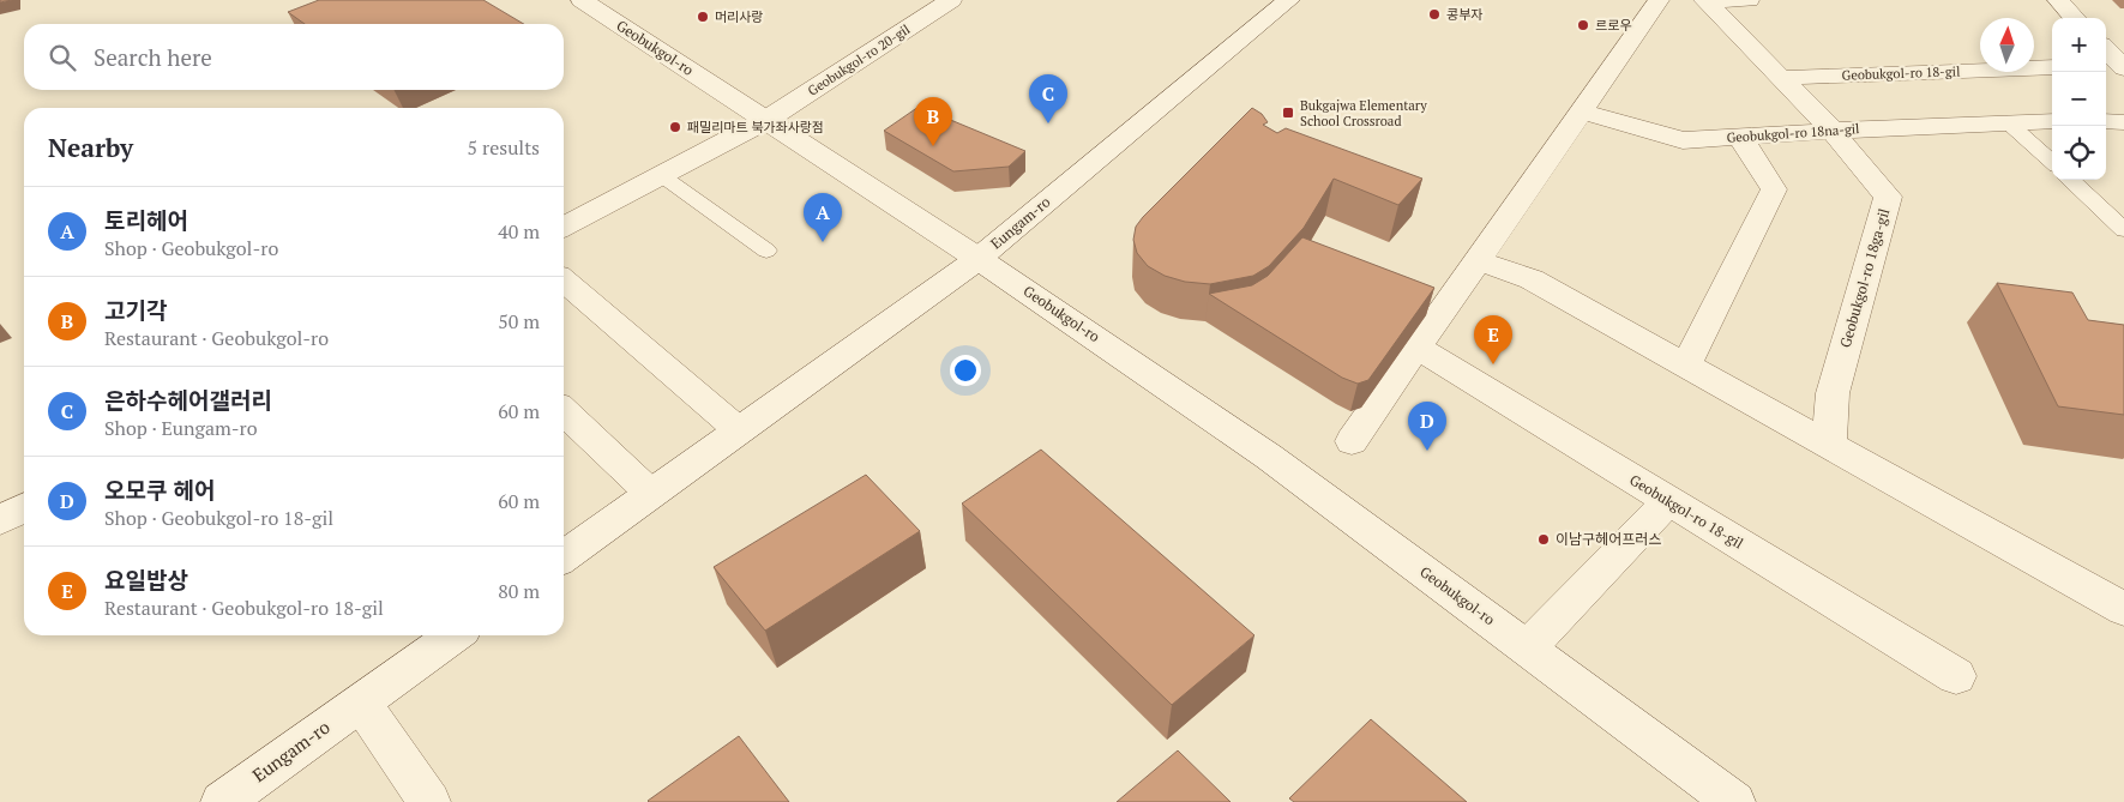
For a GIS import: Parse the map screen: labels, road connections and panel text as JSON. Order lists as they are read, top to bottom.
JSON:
{
  "streets": {
    "street": [
      "Geobukgol-ro",
      "Geobukgol-ro 20-gil",
      "Geobukgol-ro 18-gil",
      "Geobukgol-ro 18na-gil",
      "Eungam-ro",
      "Geobukgol-ro 18ga-gil"
    ]
  },
  "crossings": [
    ["Geobukgol-ro", "Geobukgol-ro 20-gil"],
    ["Geobukgol-ro", "Eungam-ro"],
    ["Geobukgol-ro 18na-gil", "Geobukgol-ro 18ga-gil"]
  ],
  "places": {
    "other": [
      "콩부자",
      "머리사랑",
      "르로우",
      "패밀리마트 북가좌사랑점",
      "이남구헤어프러스"
    ],
    "transit": ["Bukgajwa Elementary School Crossroad"]
  },
  "north": "top",
  "page": {
    "map_buttons": ["+", "−"],
    "search": "Search here",
    "pins": [
      "C",
      "B",
      "A",
      "E",
      "D"
    ],
    "heading": ["Nearby", "5 results"],
    "list": [
      {
        "mark": "A",
        "name": "토리헤어",
        "note": "Shop · Geobukgol-ro",
        "value": "40 m"
      },
      {
        "mark": "B",
        "name": "고기각",
        "note": "Restaurant · Geobukgol-ro",
        "value": "50 m"
      },
      {
        "mark": "C",
        "name": "은하수헤어갤러리",
        "note": "Shop · Eungam-ro",
        "value": "60 m"
      },
      {
        "mark": "D",
        "name": "오모쿠 헤어",
        "note": "Shop · Geobukgol-ro 18-gil",
        "value": "60 m"
      },
      {
        "mark": "E",
        "name": "요일밥상",
        "note": "Restaurant · Geobukgol-ro 18-gil",
        "value": "80 m"
      }
    ]
  }
}
